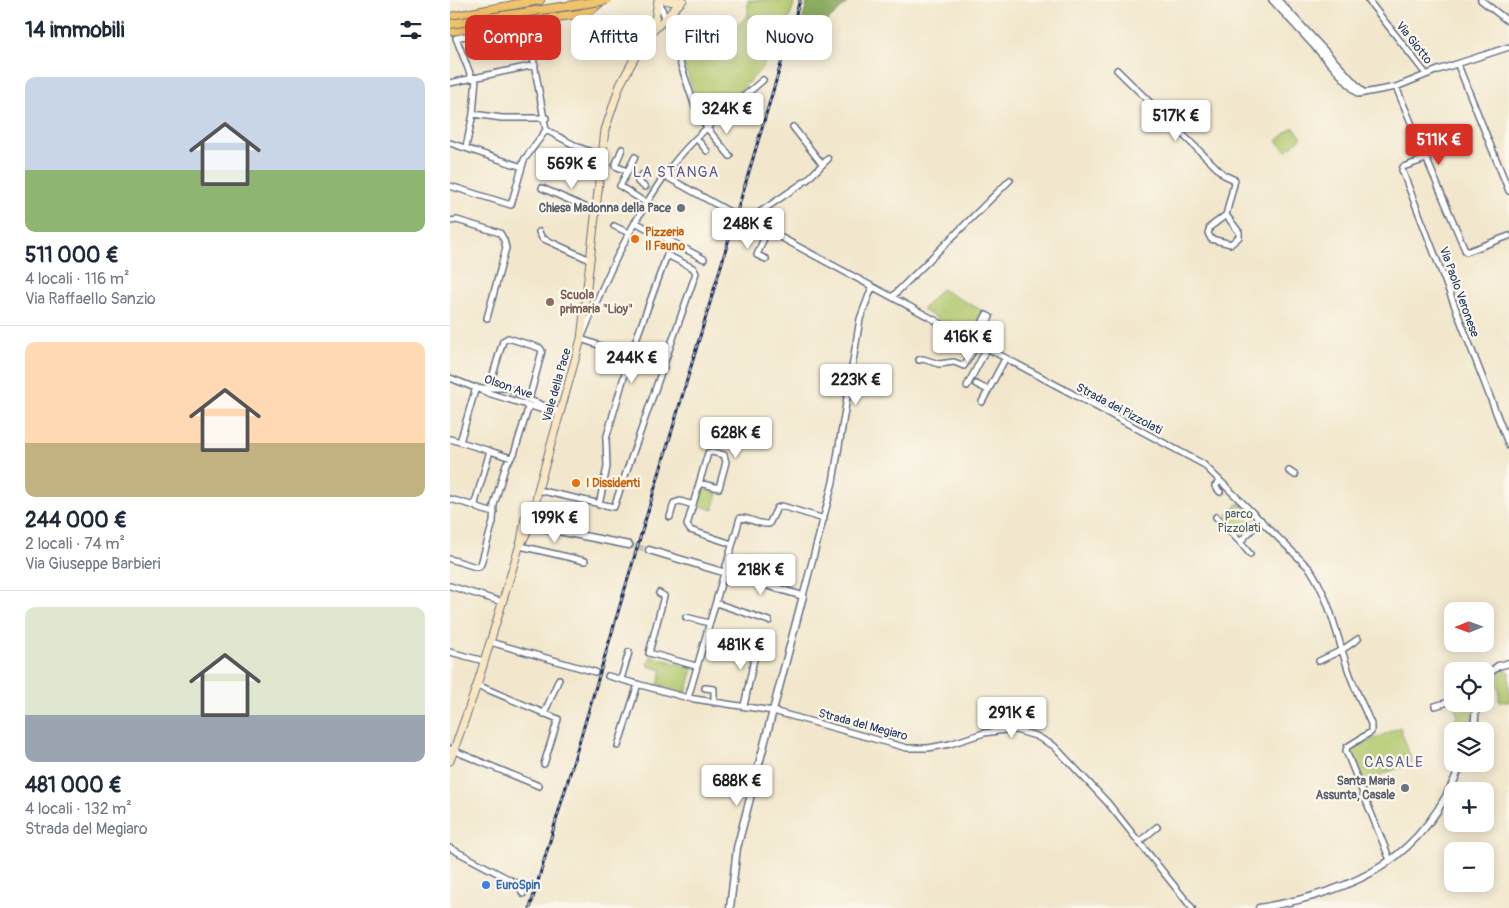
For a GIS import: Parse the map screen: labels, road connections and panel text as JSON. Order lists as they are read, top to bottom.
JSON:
{
  "streets": {
    "main road": ["Viale della Pace"],
    "street": [
      "Via Giotto",
      "Via Paolo Veronese",
      "Olson Ave",
      "Strada dei Pizzolati",
      "Strada del Megiaro"
    ]
  },
  "crossings": [
    ["Viale della Pace", "Olson Ave"]
  ],
  "districts": ["LA STANGA", "CASALE"],
  "parks": ["parco Pizzolati"],
  "places": [
    "Chiesa Madonna della Pace",
    "Pizzeria Il Fauno",
    "Scuola primaria \"Lioy\"",
    "I Dissidenti",
    "Santa Maria Assunta, Casale",
    "EuroSpin"
  ],
  "north": "left",
  "page": {
    "heading": "14 immobili",
    "chip": [
      "Compra",
      "Affitta",
      "Filtri",
      "Nuovo"
    ],
    "list": [
      {
        "name": "511 000 €",
        "note": "4 locali · 116 m² · Via Raffaello Sanzio"
      },
      {
        "name": "244 000 €",
        "note": "2 locali · 74 m² · Via Giuseppe Barbieri"
      },
      {
        "name": "481 000 €",
        "note": "4 locali · 132 m² · Strada del Megiaro"
      }
    ],
    "price": [
      "324K €",
      "517K €",
      "511K €",
      "569K €",
      "248K €",
      "416K €",
      "244K €",
      "223K €",
      "628K €",
      "199K €",
      "218K €",
      "481K €",
      "291K €",
      "688K €"
    ],
    "map_buttons": ["+", "−"]
  }
}
